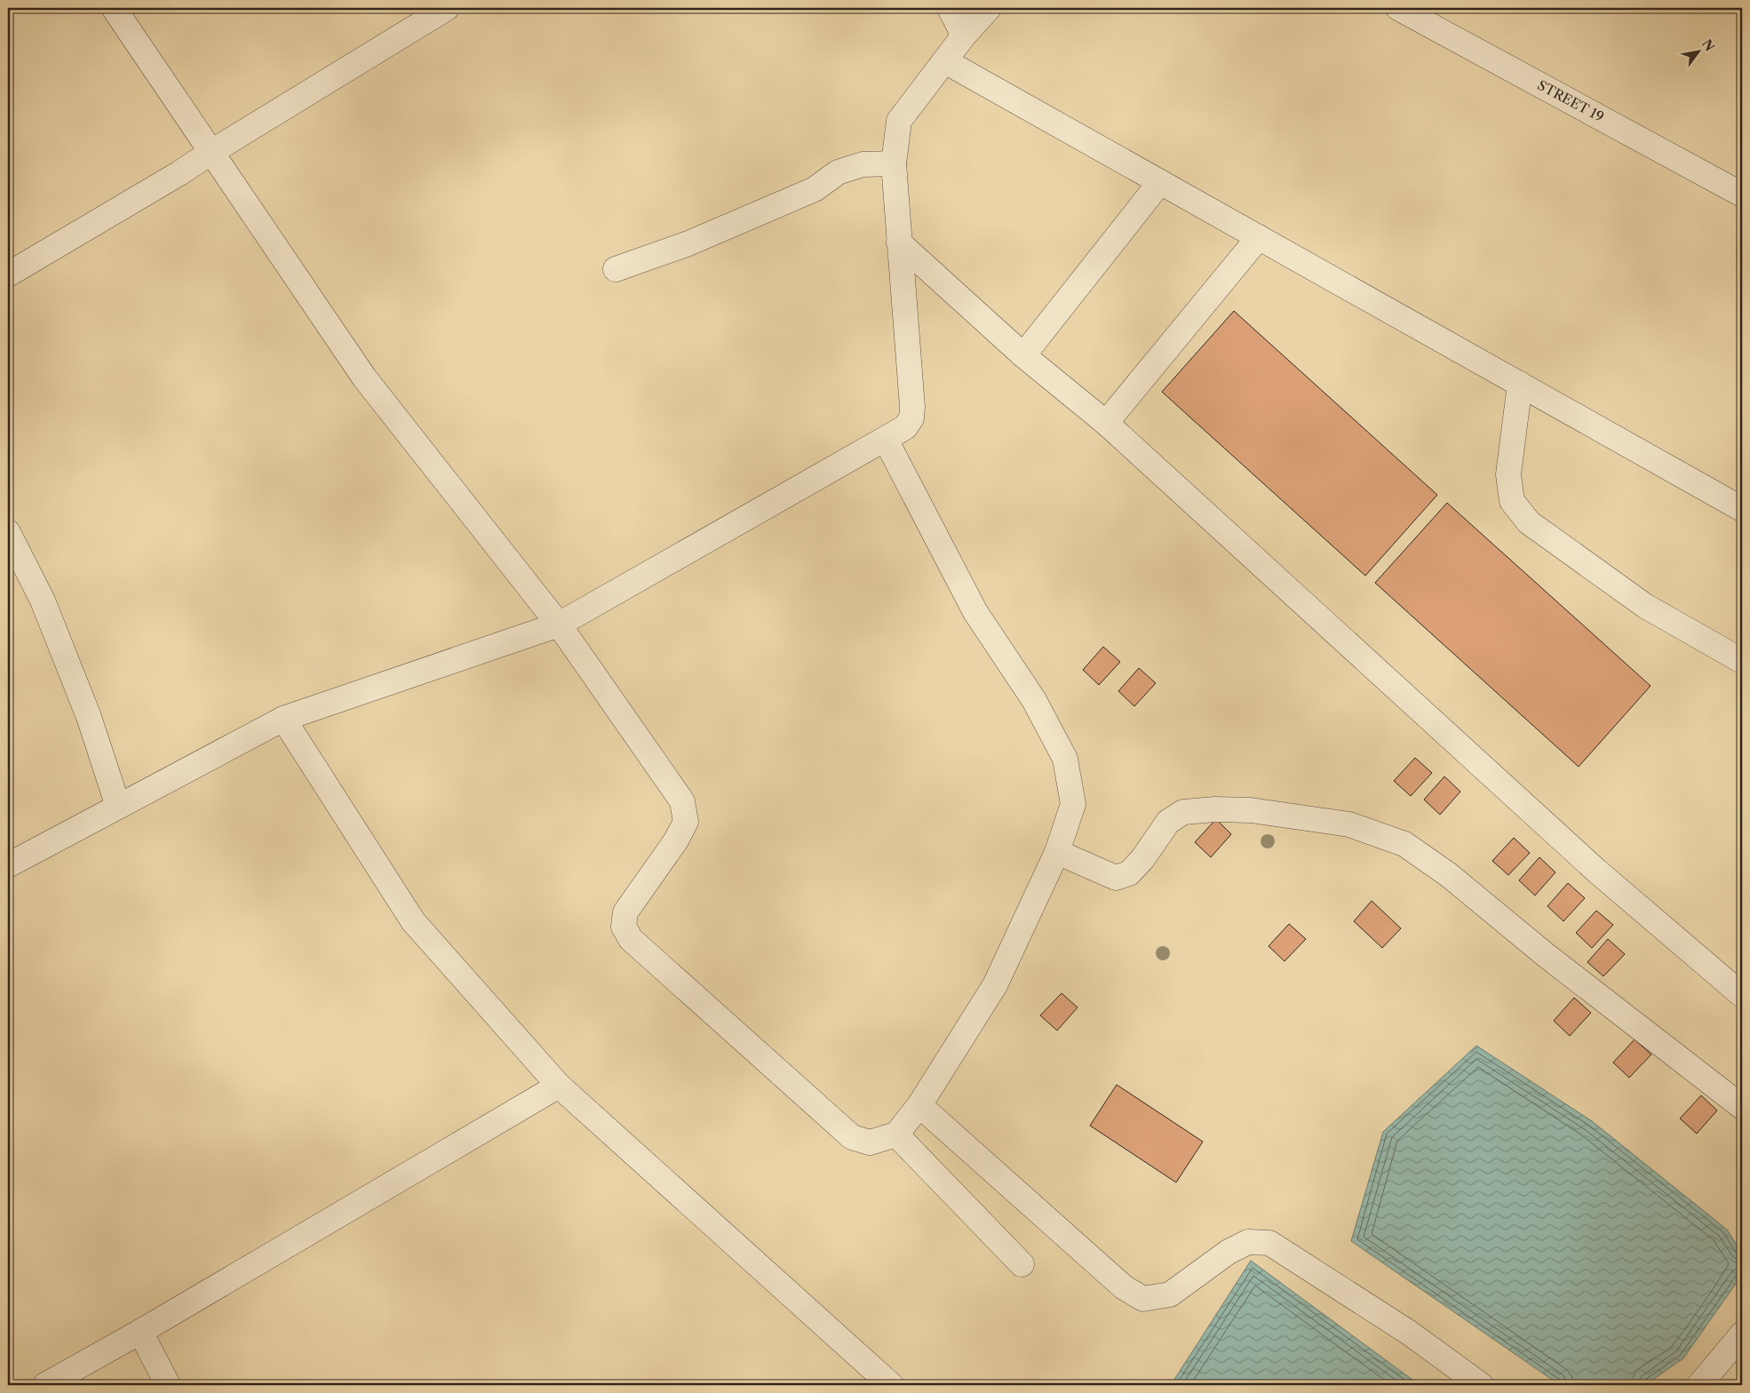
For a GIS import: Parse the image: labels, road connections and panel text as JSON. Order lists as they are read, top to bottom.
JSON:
{
  "streets": {
    "street": ["STREET 19"]
  },
  "north": "top right"
}
